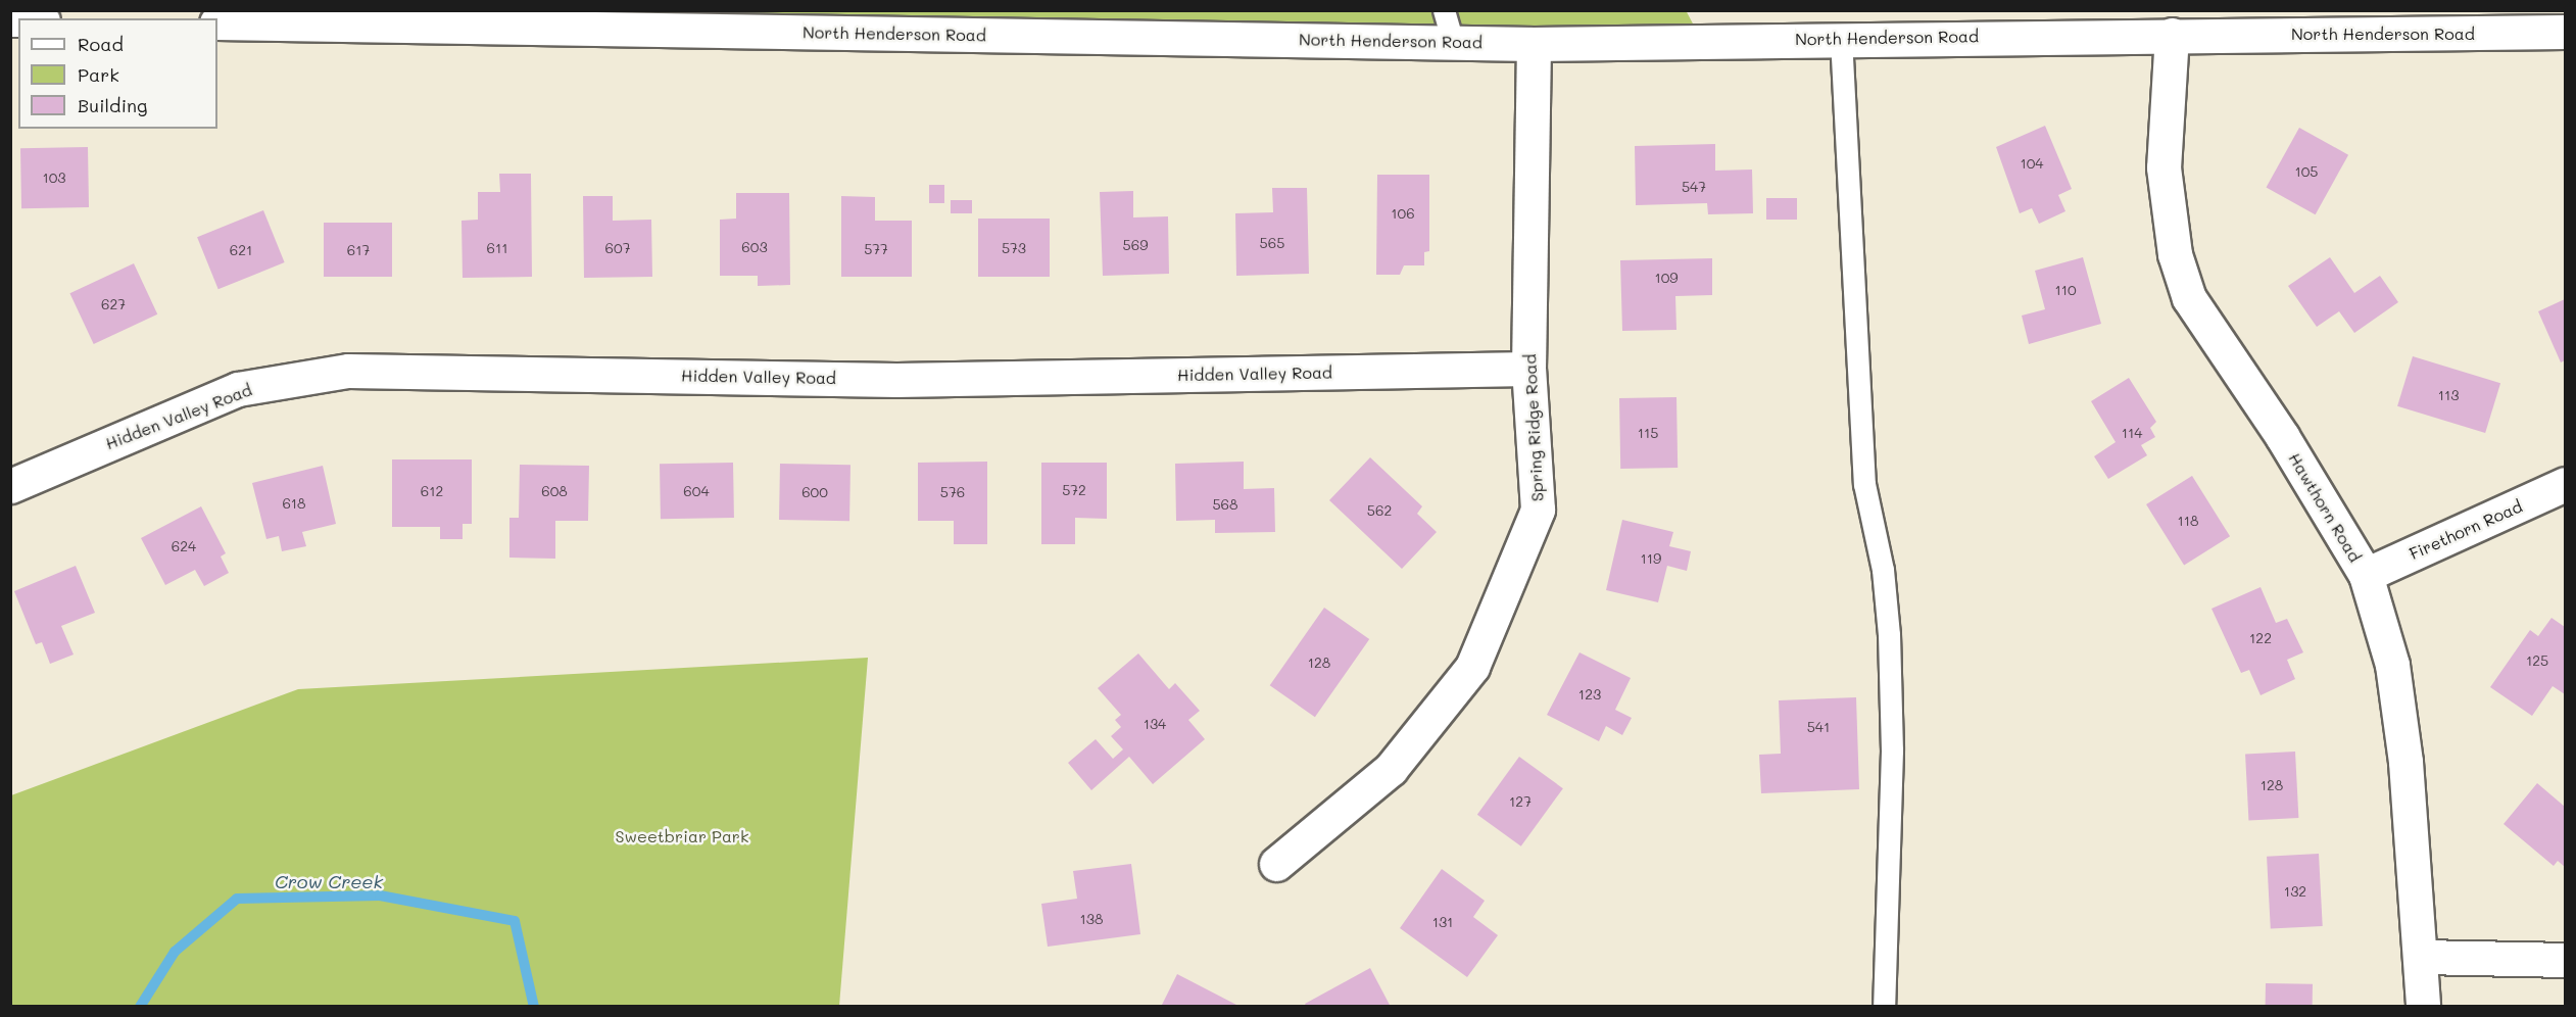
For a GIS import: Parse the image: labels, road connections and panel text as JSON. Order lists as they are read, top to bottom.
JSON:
{
  "streets": {
    "street": [
      "North Henderson Road",
      "Hidden Valley Road",
      "Spring Ridge Road",
      "Hawthorn Road",
      "Firethorn Road"
    ]
  },
  "crossings": [
    ["North Henderson Road", "Spring Ridge Road"],
    ["North Henderson Road", "Hawthorn Road"],
    ["Hidden Valley Road", "Spring Ridge Road"],
    ["Hawthorn Road", "Firethorn Road"]
  ],
  "water": ["Crow Creek"],
  "parks": ["Sweetbriar Park"],
  "house_numbers": [
    "104",
    "105",
    "103",
    "547",
    "106",
    "565",
    "569",
    "603",
    "611",
    "607",
    "573",
    "577",
    "621",
    "617",
    "109",
    "110",
    "627",
    "113",
    "115",
    "114",
    "572",
    "612",
    "608",
    "604",
    "600",
    "576",
    "618",
    "568",
    "562",
    "118",
    "624",
    "119",
    "122",
    "125",
    "128",
    "123",
    "134",
    "541",
    "128",
    "127",
    "132",
    "138",
    "131"
  ],
  "legend": ["Road", "Park", "Building"]
}
